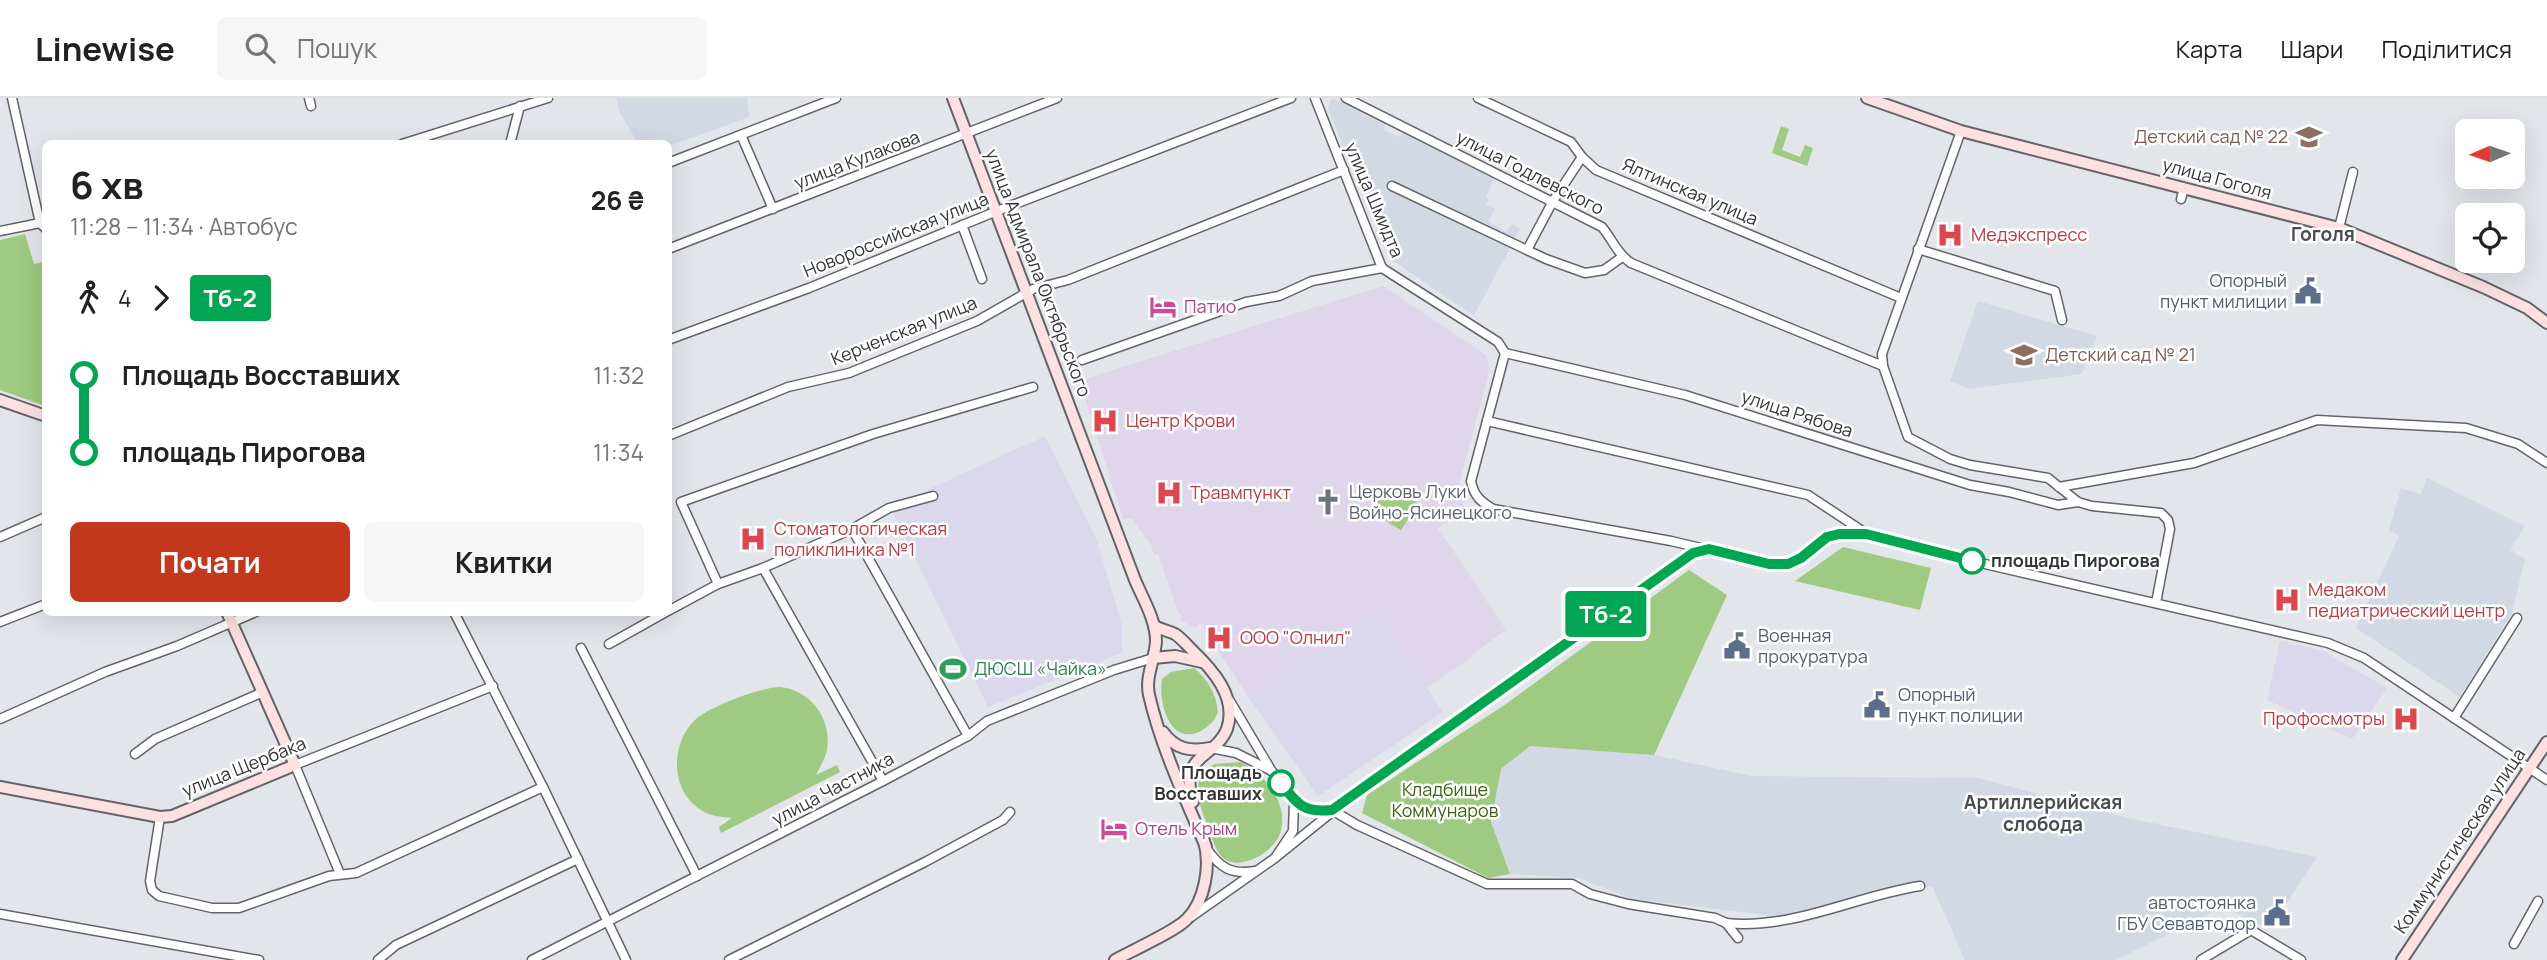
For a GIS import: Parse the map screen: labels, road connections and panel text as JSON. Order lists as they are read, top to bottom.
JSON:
{
  "streets": {
    "main road": [
      "улица Гоголя",
      "улица Адмирала Октябрьского",
      "улица Щербака",
      "Коммунистическая улица"
    ],
    "street": [
      "улица Кулакова",
      "улица Годлевского",
      "Ялтинская улица",
      "улица Шмидта",
      "Новороссийская улица",
      "Керченская улица",
      "улица Рябова",
      "улица Частника"
    ]
  },
  "crossings": [
    ["улица Кулакова", "улица Адмирала Октябрьского"],
    ["улица Шмидта", "Керченская улица"],
    ["улица Шмидта", "улица Рябова"],
    ["Новороссийская улица", "улица Адмирала Октябрьского"],
    ["улица Адмирала Октябрьского", "Керченская улица"],
    ["улица Адмирала Октябрьского", "улица Частника"]
  ],
  "districts": ["Гоголя", "Артиллерийская слобода"],
  "parks": ["Кладбище Коммунаров"],
  "places": {
    "school or university": ["Детский сад № 22", "Детский сад № 21"],
    "hospital": [
      "Медэкспресс",
      "Центр Крови",
      "Травмпункт",
      "Стоматологическая поликлиника №1",
      "Медаком педиатрический центр",
      "ООО \"Олнил\"",
      "Профосмотры"
    ],
    "public building": [
      "Опорный пункт милиции",
      "Военная прокуратура",
      "Опорный пункт полиции",
      "автостоянка ГБУ Севавтодор"
    ],
    "hotel": ["Патио", "Отель Крым"],
    "church": ["Церковь Луки Войно-Ясинецкого"],
    "other": ["площадь Пирогова", "Площадь Восставших"],
    "sports": ["ДЮСШ «Чайка»"]
  },
  "lines": ["bus line Тб-2"],
  "north": "left",
  "page": {
    "header": "Linewise",
    "search": "Пошук",
    "nav": ["Карта", "Шари", "Поділитися"],
    "on_map": "Тб-2",
    "heading": ["6 хв", "11:28 – 11:34 · Автобус", "26 ₴"],
    "legs": ["4", "Тб-2"],
    "list": [
      {
        "name": "Площадь Восставших",
        "value": "11:32"
      },
      {
        "name": "площадь Пирогова",
        "value": "11:34"
      }
    ],
    "buttons": ["Почати", "Квитки"]
  }
}
